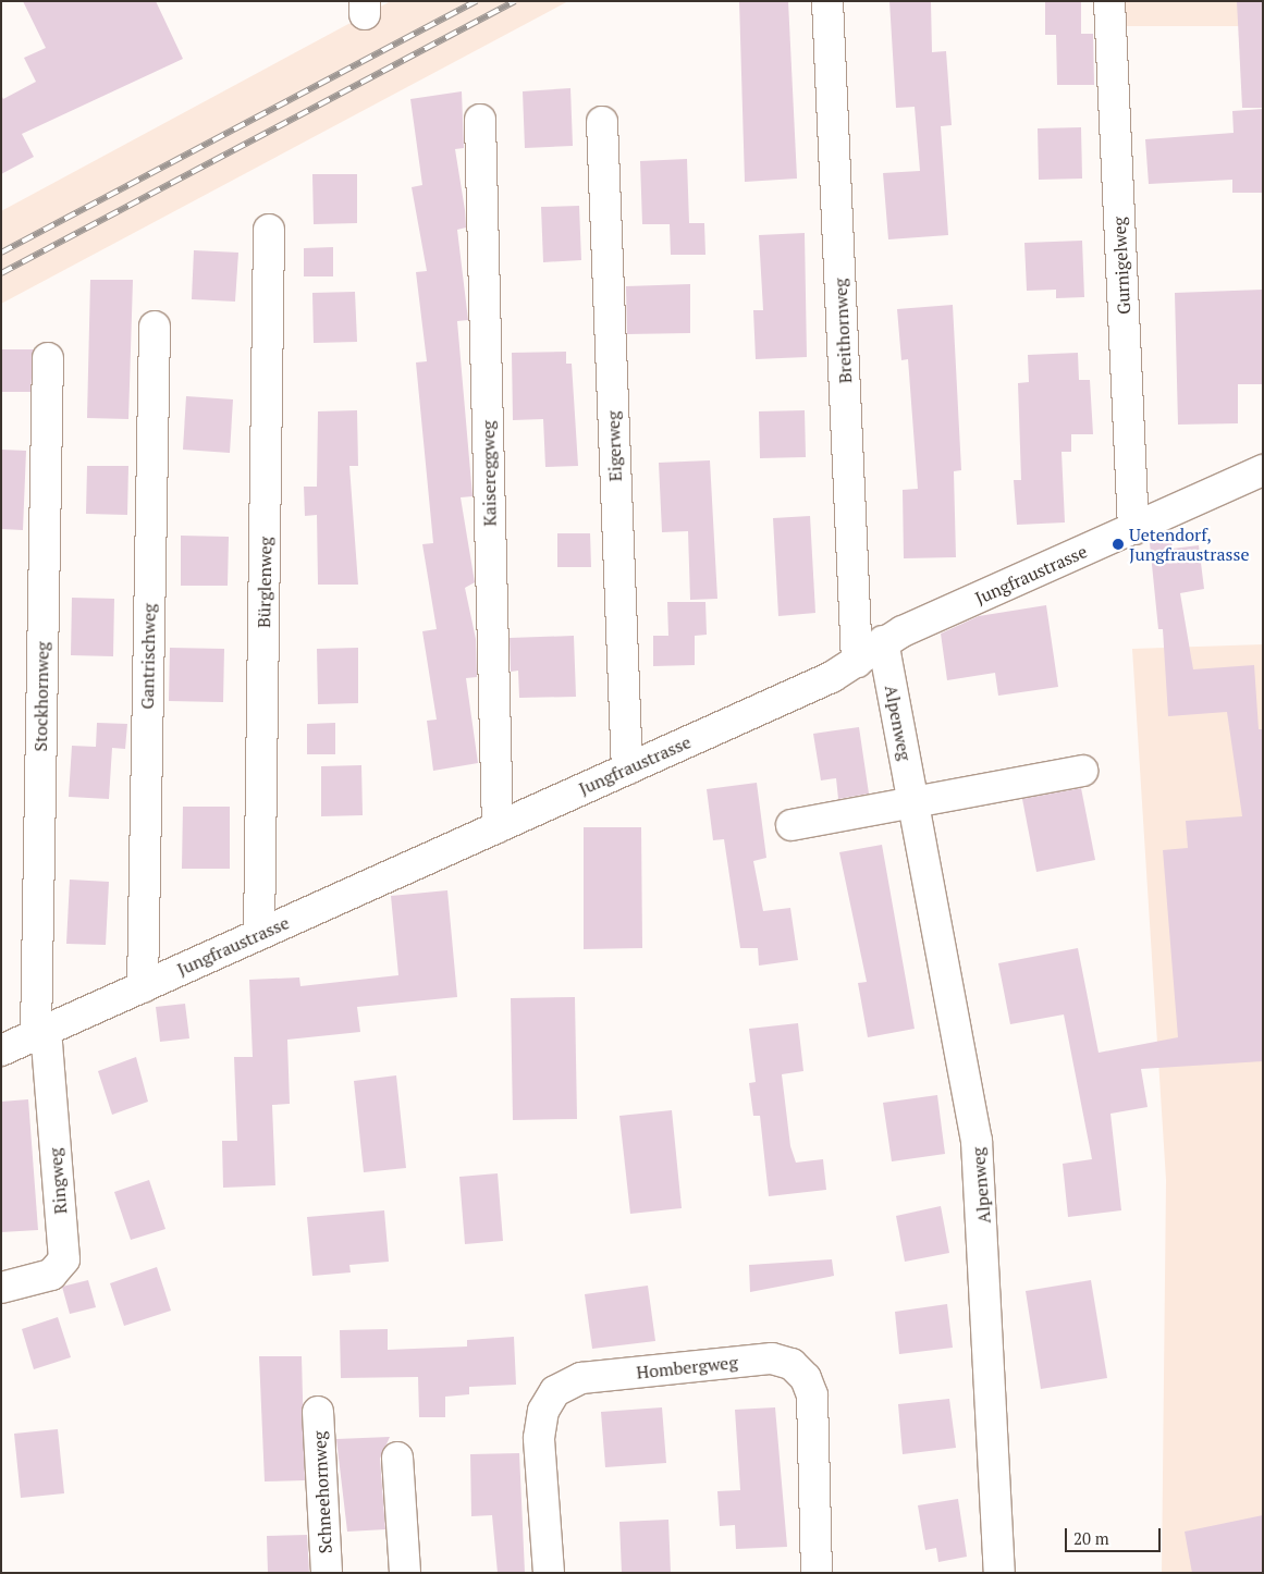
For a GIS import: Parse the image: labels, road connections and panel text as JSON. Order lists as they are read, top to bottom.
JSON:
{
  "streets": {
    "street": [
      "Gurnigelweg",
      "Breithornweg",
      "Eigerweg",
      "Kaisereggweg",
      "Jungfraustrasse",
      "Bürglenweg",
      "Gantrischweg",
      "Stockhornweg",
      "Alpenweg",
      "Ringweg",
      "Hombergweg",
      "Schneehornweg"
    ]
  },
  "crossings": [
    ["Gurnigelweg", "Jungfraustrasse"],
    ["Breithornweg", "Jungfraustrasse"],
    ["Eigerweg", "Jungfraustrasse"],
    ["Kaisereggweg", "Jungfraustrasse"],
    ["Jungfraustrasse", "Bürglenweg"],
    ["Jungfraustrasse", "Gantrischweg"],
    ["Jungfraustrasse", "Stockhornweg"],
    ["Jungfraustrasse", "Alpenweg"],
    ["Jungfraustrasse", "Ringweg"],
    ["Stockhornweg", "Ringweg"]
  ],
  "places": ["Uetendorf, Jungfraustrasse"],
  "scale_bar": "20 m"
}
